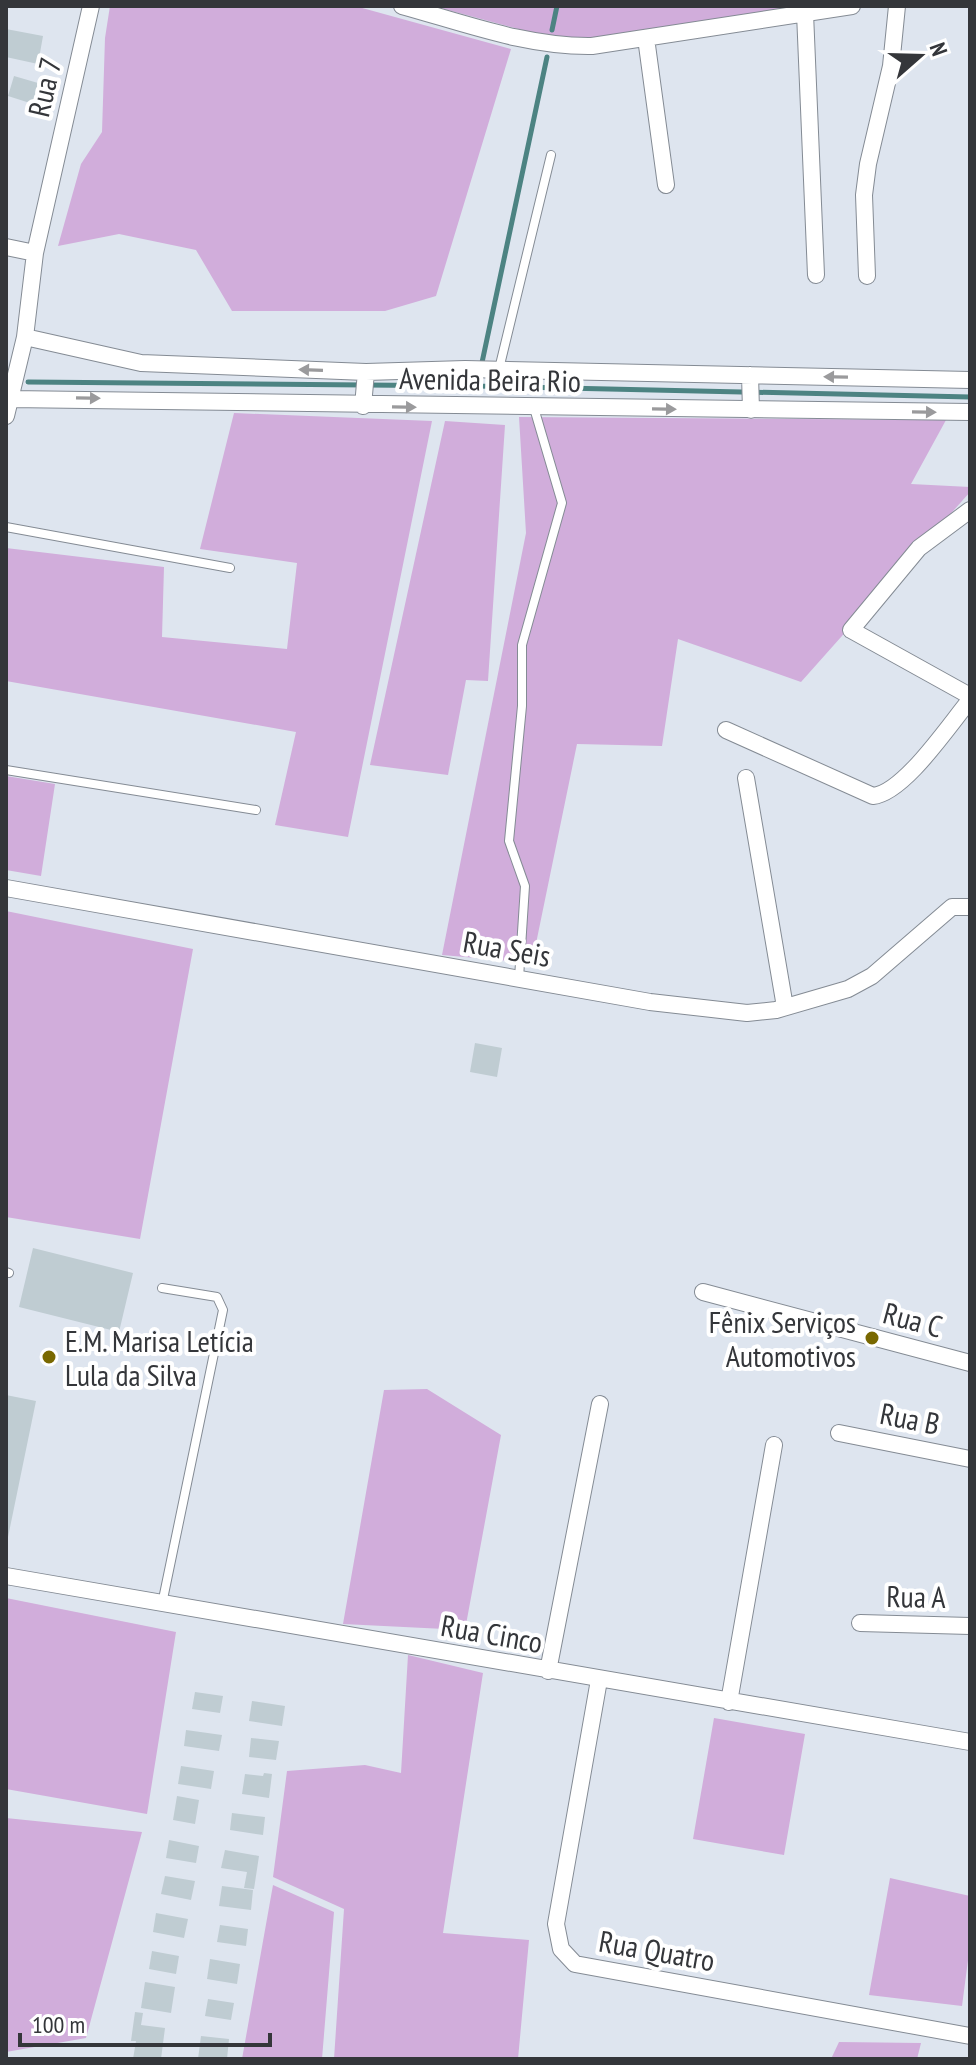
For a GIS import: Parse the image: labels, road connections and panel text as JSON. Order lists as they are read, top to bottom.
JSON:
{
  "streets": {
    "street": [
      "Rua 7",
      "Avenida Beira Rio",
      "Rua Seis",
      "Rua C",
      "Rua B",
      "Rua A",
      "Rua Cinco",
      "Rua Quatro"
    ]
  },
  "crossings": [
    ["Rua 7", "Avenida Beira Rio"],
    ["Rua Cinco", "Rua Quatro"]
  ],
  "places": ["Fênix Serviços Automotivos", "E.M. Marisa Letícia Lula da Silva"],
  "scale_bar": "100 m",
  "north": "right"
}
